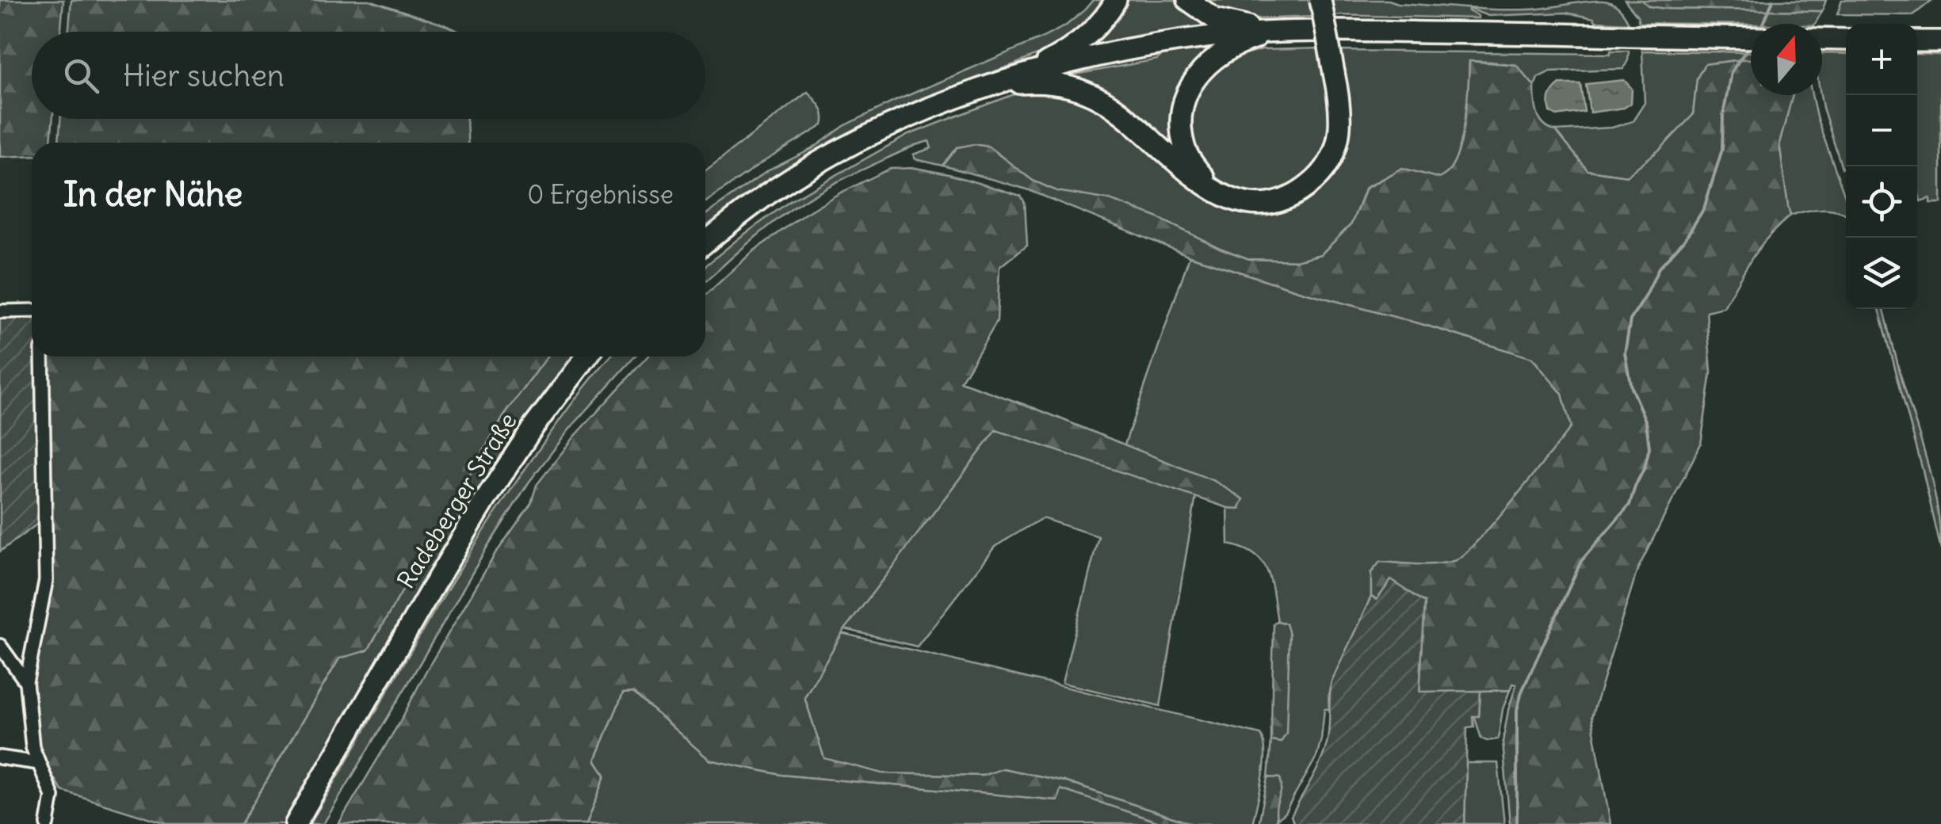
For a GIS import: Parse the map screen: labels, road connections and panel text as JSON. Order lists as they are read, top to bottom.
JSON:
{
  "streets": {
    "highway": ["Radeberger Straße"]
  },
  "north": "top",
  "page": {
    "map_buttons": ["+", "−"],
    "search": "Hier suchen",
    "heading": ["In der Nähe", "0 Ergebnisse"]
  }
}
